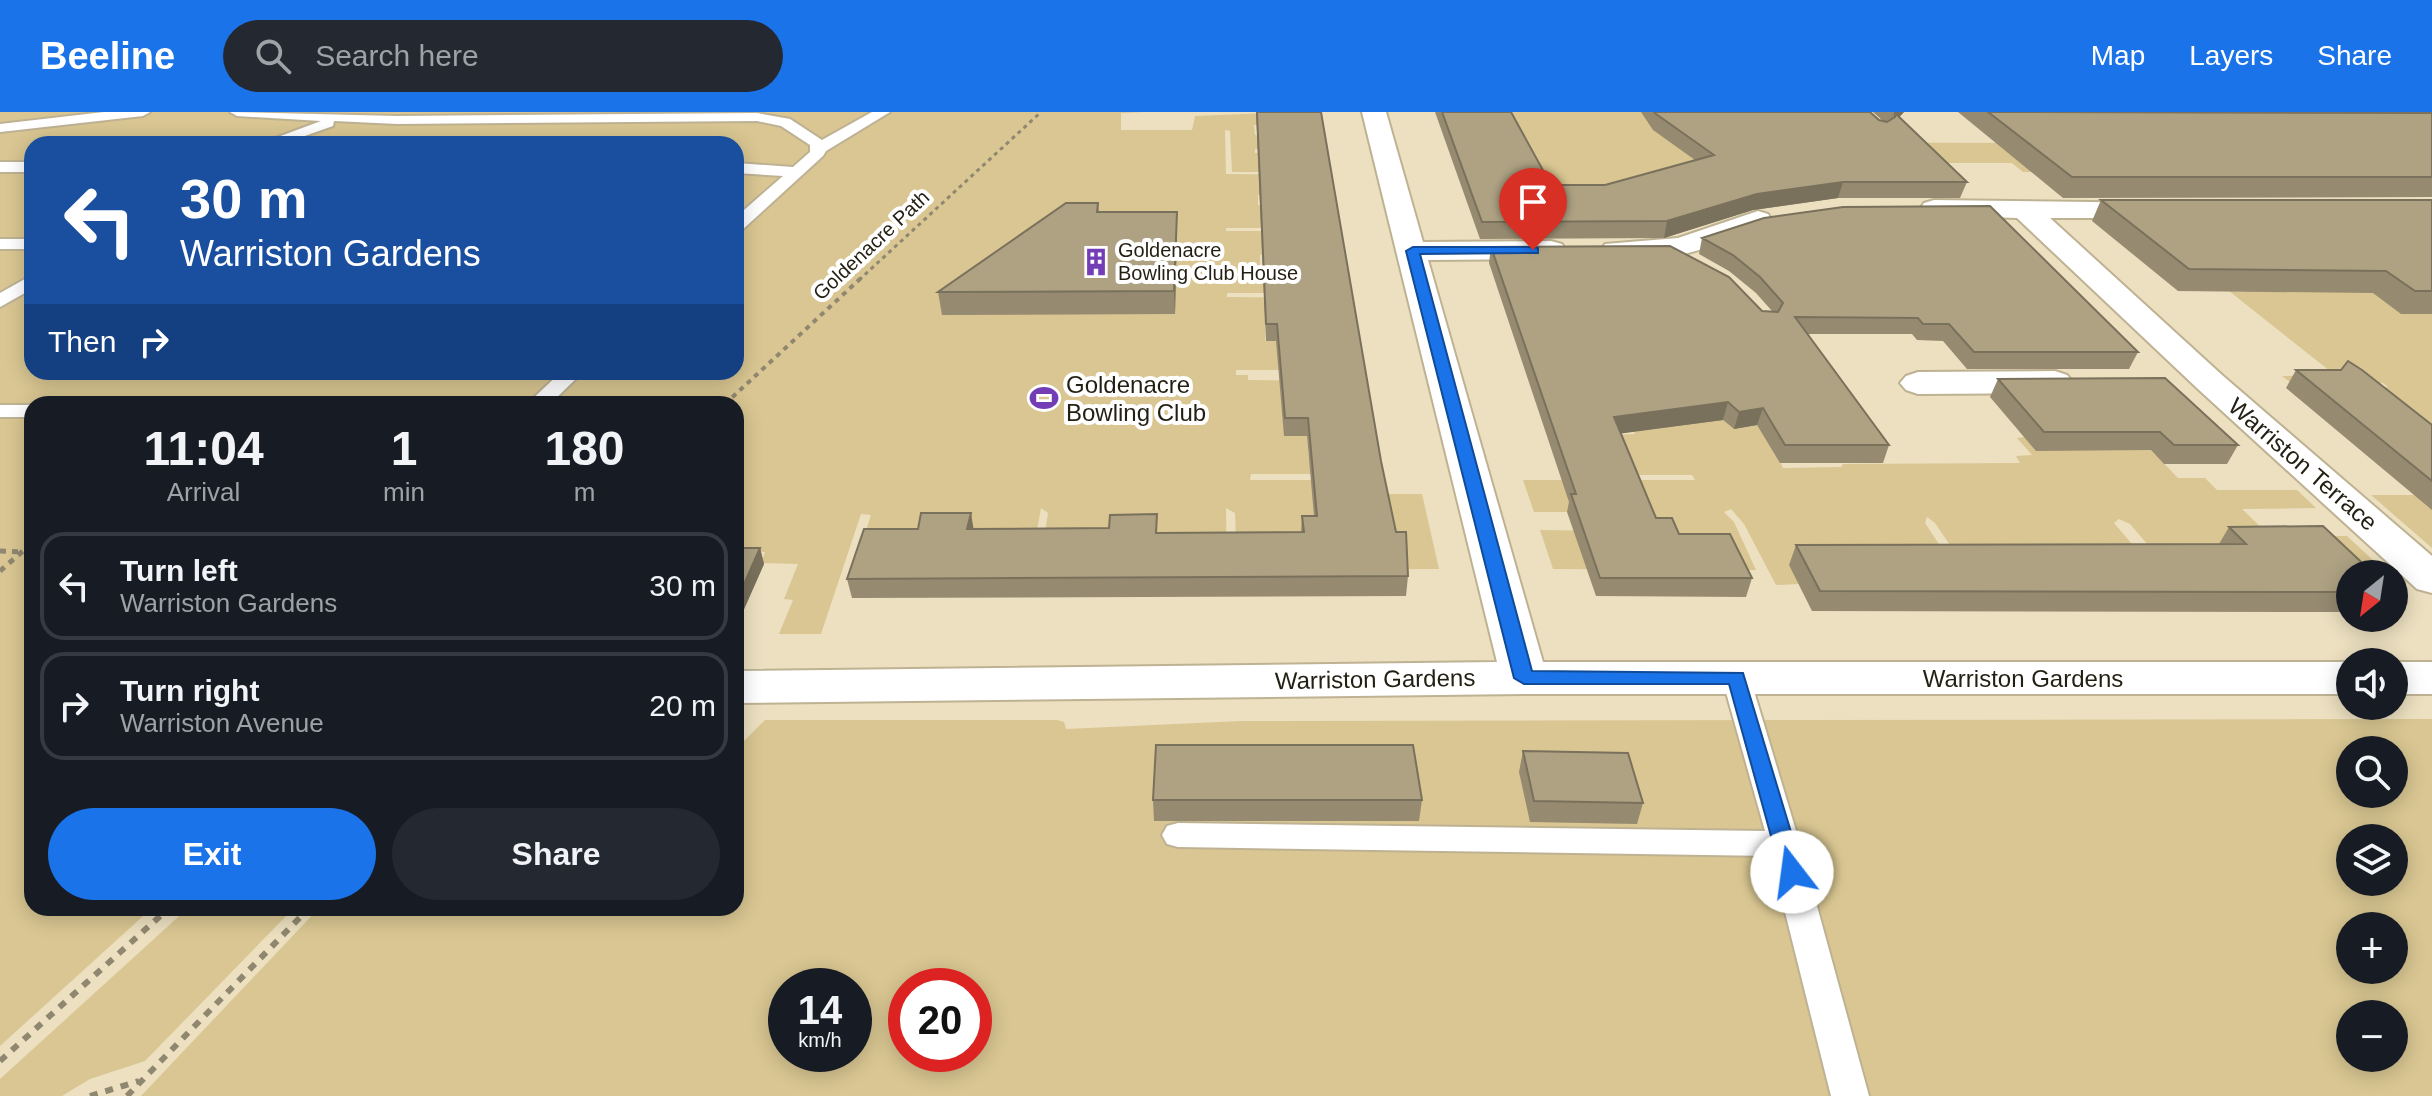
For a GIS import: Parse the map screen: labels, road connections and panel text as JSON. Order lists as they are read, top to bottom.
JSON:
{
  "streets": {
    "street": ["Warriston Terrace", "Warriston Gardens"],
    "path": ["Goldenacre Path"]
  },
  "places": {
    "building": ["Goldenacre Bowling Club House"],
    "sports": ["Goldenacre Bowling Club"]
  },
  "north": "bottom left",
  "page": {
    "header": "Beeline",
    "search": "Search here",
    "nav": ["Map", "Layers", "Share"],
    "turn": ["30 m", "Warriston Gardens"],
    "then": "Then",
    "eta": [
      "11:04",
      "Arrival",
      "1",
      "min",
      "180",
      "m"
    ],
    "list": [
      {
        "name": "Turn left",
        "note": "Warriston Gardens",
        "value": "30 m"
      },
      {
        "name": "Turn right",
        "note": "Warriston Avenue",
        "value": "20 m"
      }
    ],
    "map_buttons": ["+", "−"],
    "buttons": ["Exit", "Share"],
    "speed": "14 km/h",
    "limit": "20"
  }
}
